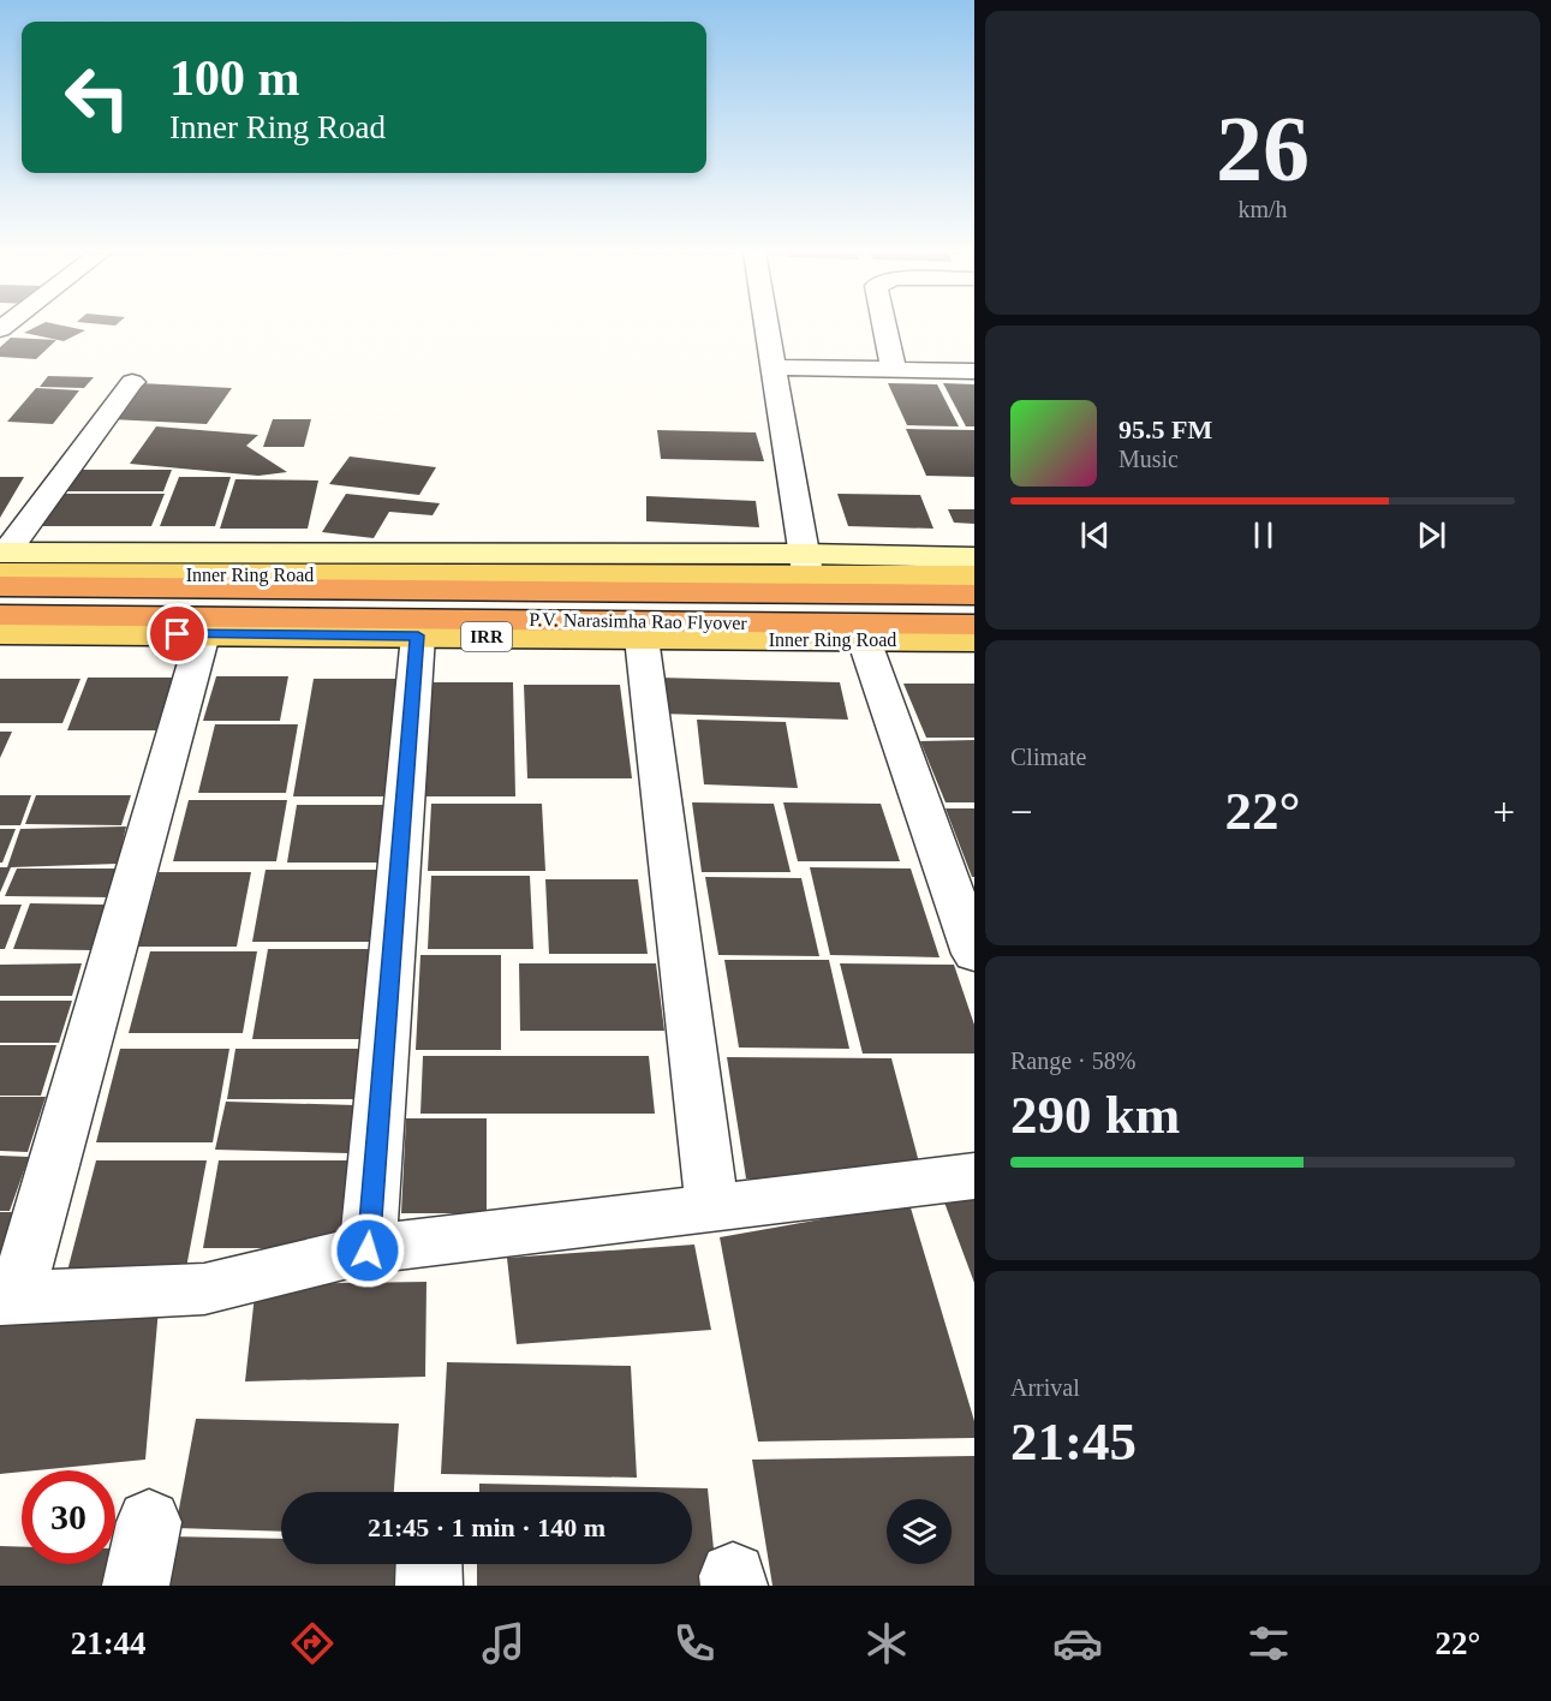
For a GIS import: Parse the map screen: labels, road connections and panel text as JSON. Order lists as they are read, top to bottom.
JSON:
{
  "streets": {
    "highway": ["P.V. Narasimha Rao Flyover"],
    "main road": ["Inner Ring Road", "IRR"]
  },
  "page": {
    "tile": [
      ["26", "km/h"],
      "Climate",
      ["Range · 58%", "290 km"],
      ["Arrival", "21:45"]
    ],
    "turn": ["100 m", "Inner Ring Road"],
    "song": ["95.5 FM", "Music"],
    "heat": ["−", "22°", "+"],
    "limit": "30",
    "trip": "21:45 · 1 min · 140 m",
    "tabs": ["21:44", "22°"]
  }
}
